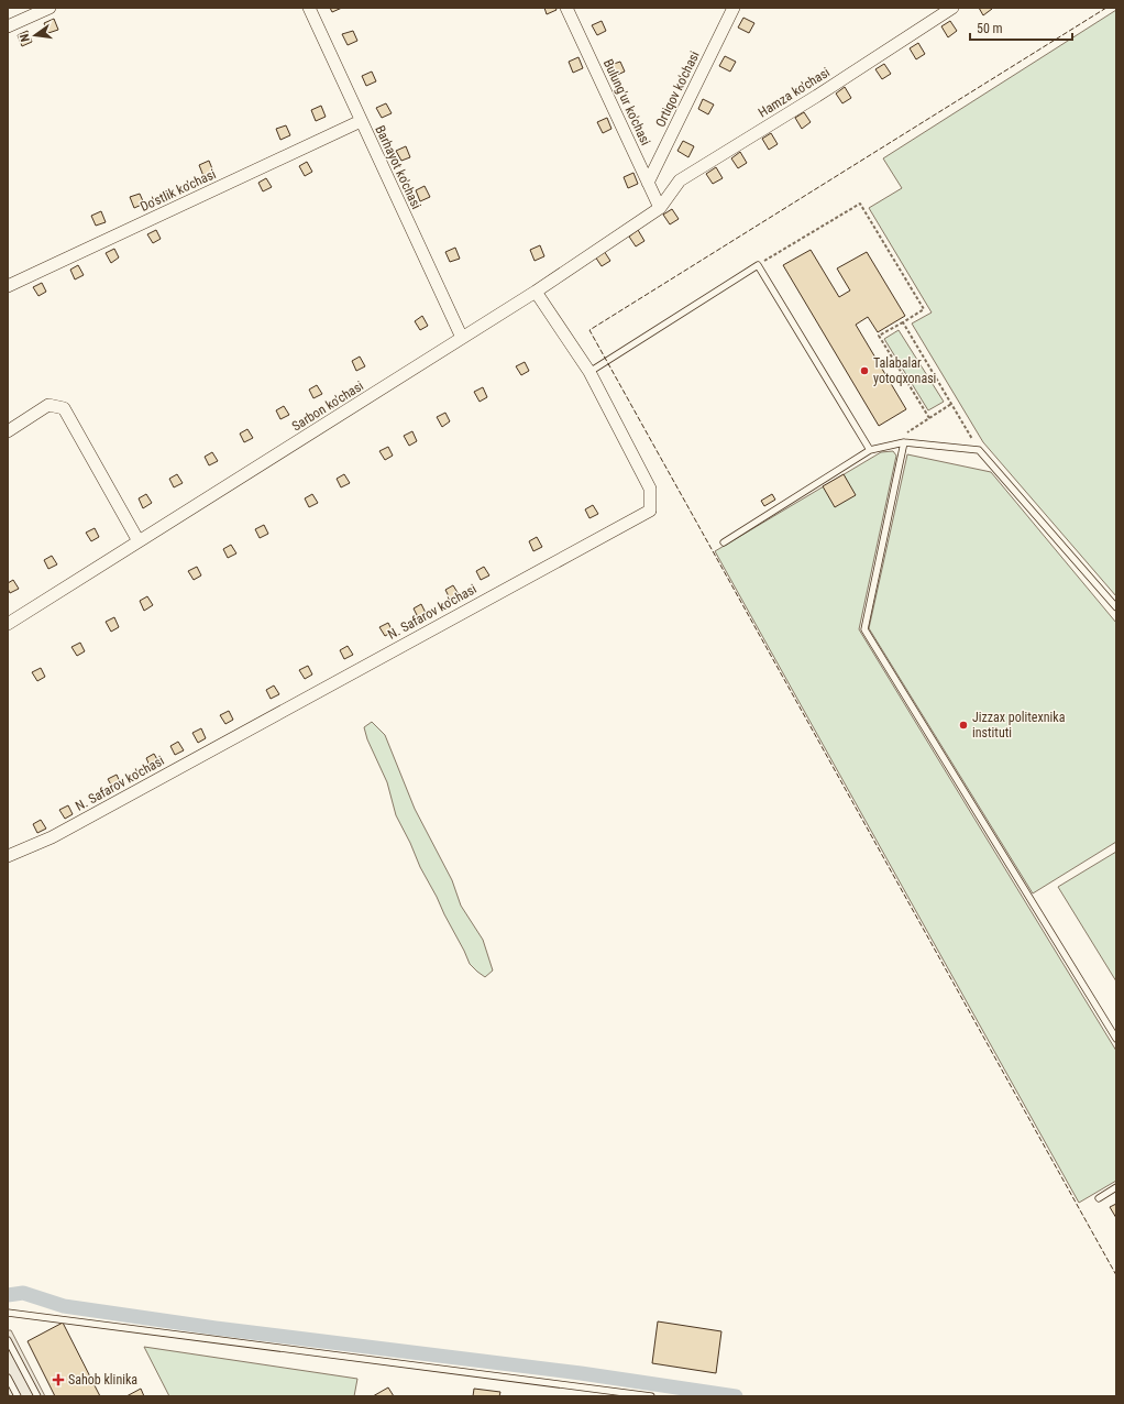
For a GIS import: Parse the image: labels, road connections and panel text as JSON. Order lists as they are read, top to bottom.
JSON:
{
  "streets": {
    "street": [
      "Ortiqov ko'chasi",
      "Hamza ko'chasi",
      "Bulung'ur ko'chasi",
      "Barhayot ko'chasi",
      "Do'stlik ko'chasi",
      "Sarbon ko'chasi",
      "N. Safarov ko'chasi"
    ]
  },
  "crossings": [
    ["Ortiqov ko'chasi", "Bulung'ur ko'chasi"],
    ["Hamza ko'chasi", "Bulung'ur ko'chasi"],
    ["Hamza ko'chasi", "Sarbon ko'chasi"],
    ["Bulung'ur ko'chasi", "Sarbon ko'chasi"],
    ["Barhayot ko'chasi", "Do'stlik ko'chasi"],
    ["Barhayot ko'chasi", "Sarbon ko'chasi"],
    ["Sarbon ko'chasi", "N. Safarov ko'chasi"]
  ],
  "places": {
    "other": ["Talabalar yotoqxonasi", "Jizzax politexnika instituti"],
    "health": ["Sahob klinika"]
  },
  "scale_bar": "50 m",
  "north": "left"
}
